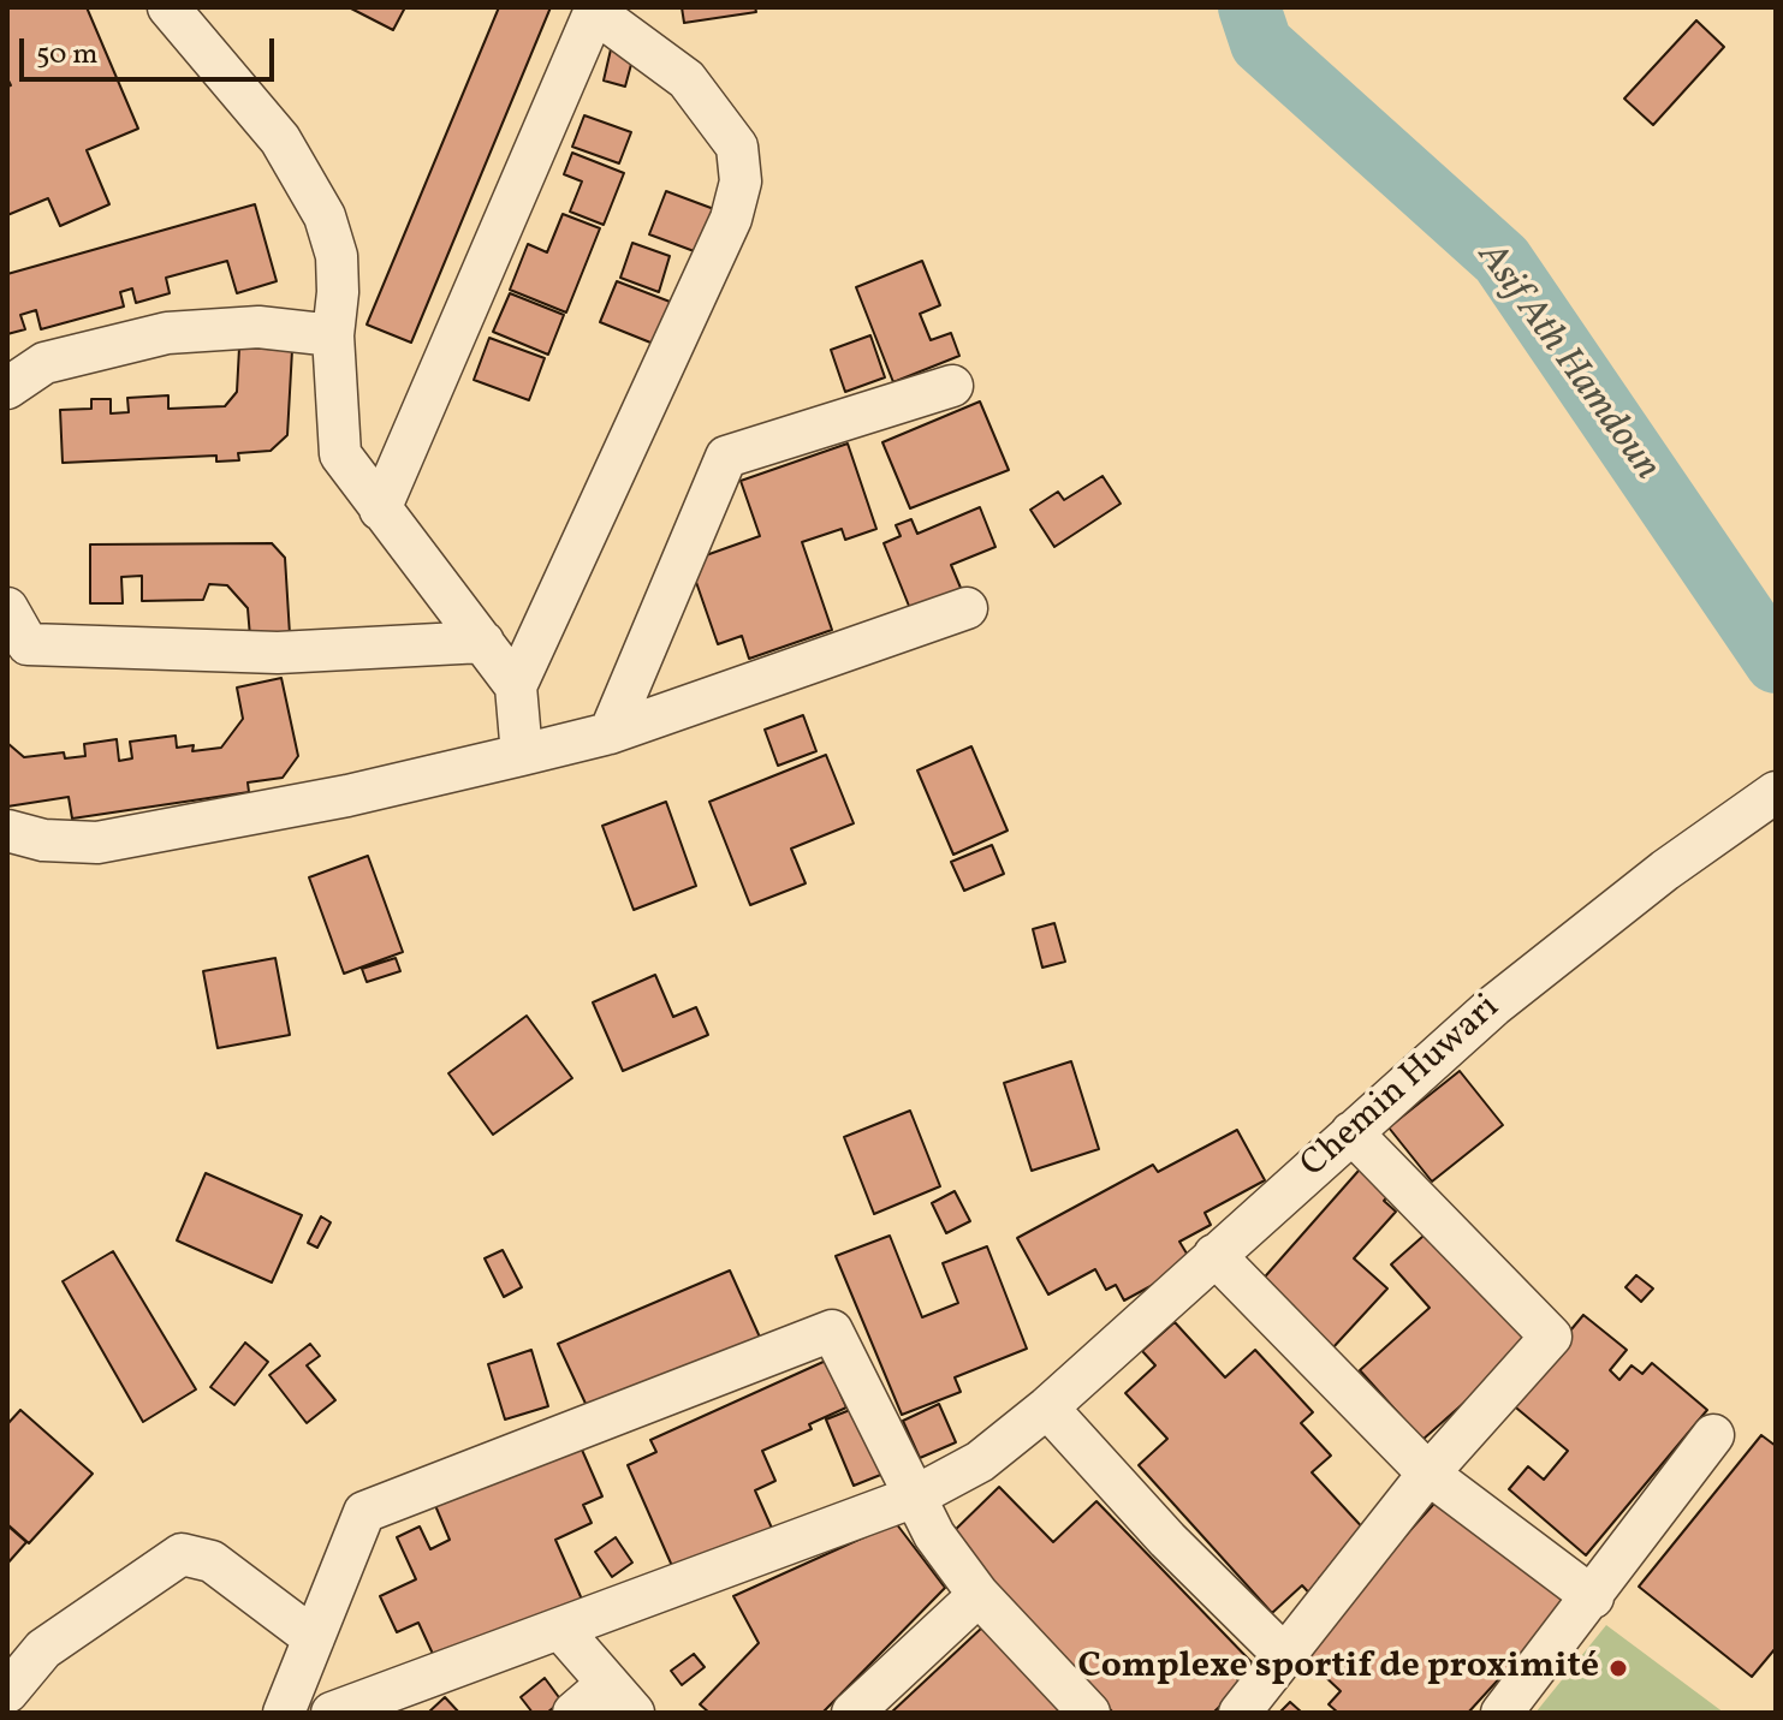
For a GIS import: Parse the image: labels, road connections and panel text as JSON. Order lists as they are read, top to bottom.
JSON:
{
  "streets": {
    "street": ["Chemin Huwari"]
  },
  "water": ["Asif Ath Hamdoun"],
  "places": ["Complexe sportif de proximité"],
  "scale_bar": "50 m"
}
